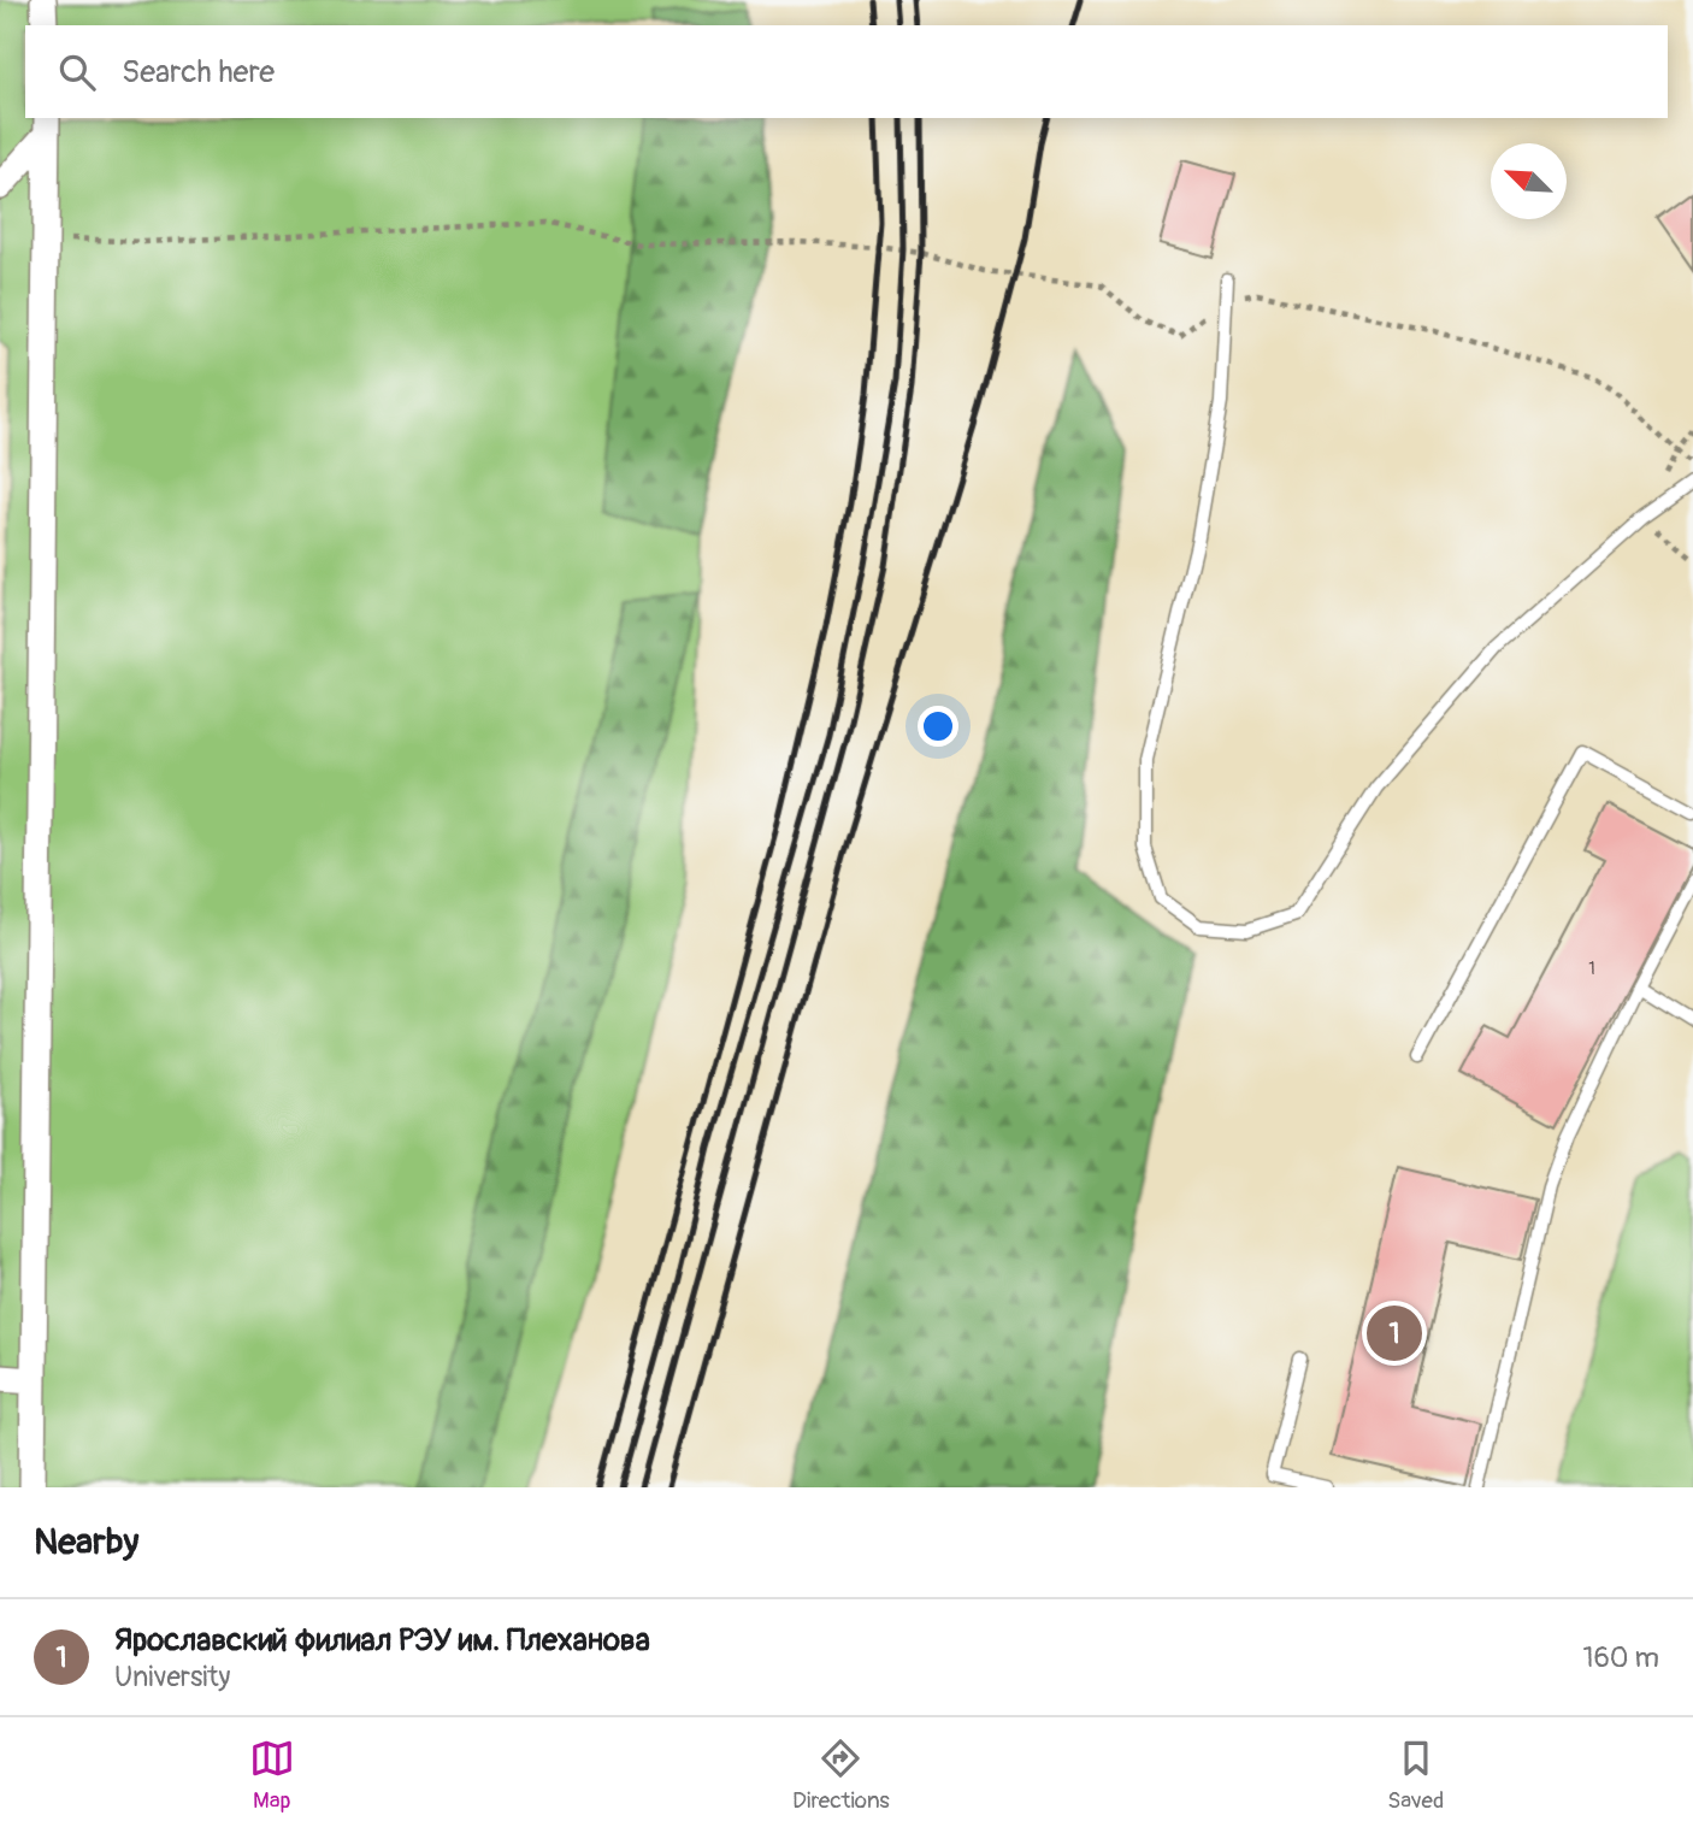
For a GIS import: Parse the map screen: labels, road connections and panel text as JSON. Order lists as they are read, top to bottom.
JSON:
{
  "house_numbers": ["1"],
  "north": "top left",
  "page": {
    "search": "Search here",
    "pins": "1",
    "heading": "Nearby",
    "list": [
      {
        "mark": "1",
        "name": "Ярославский филиал РЭУ им. Плеханова",
        "note": "University",
        "value": "160 m"
      }
    ],
    "nav": ["Map", "Directions", "Saved"]
  }
}
